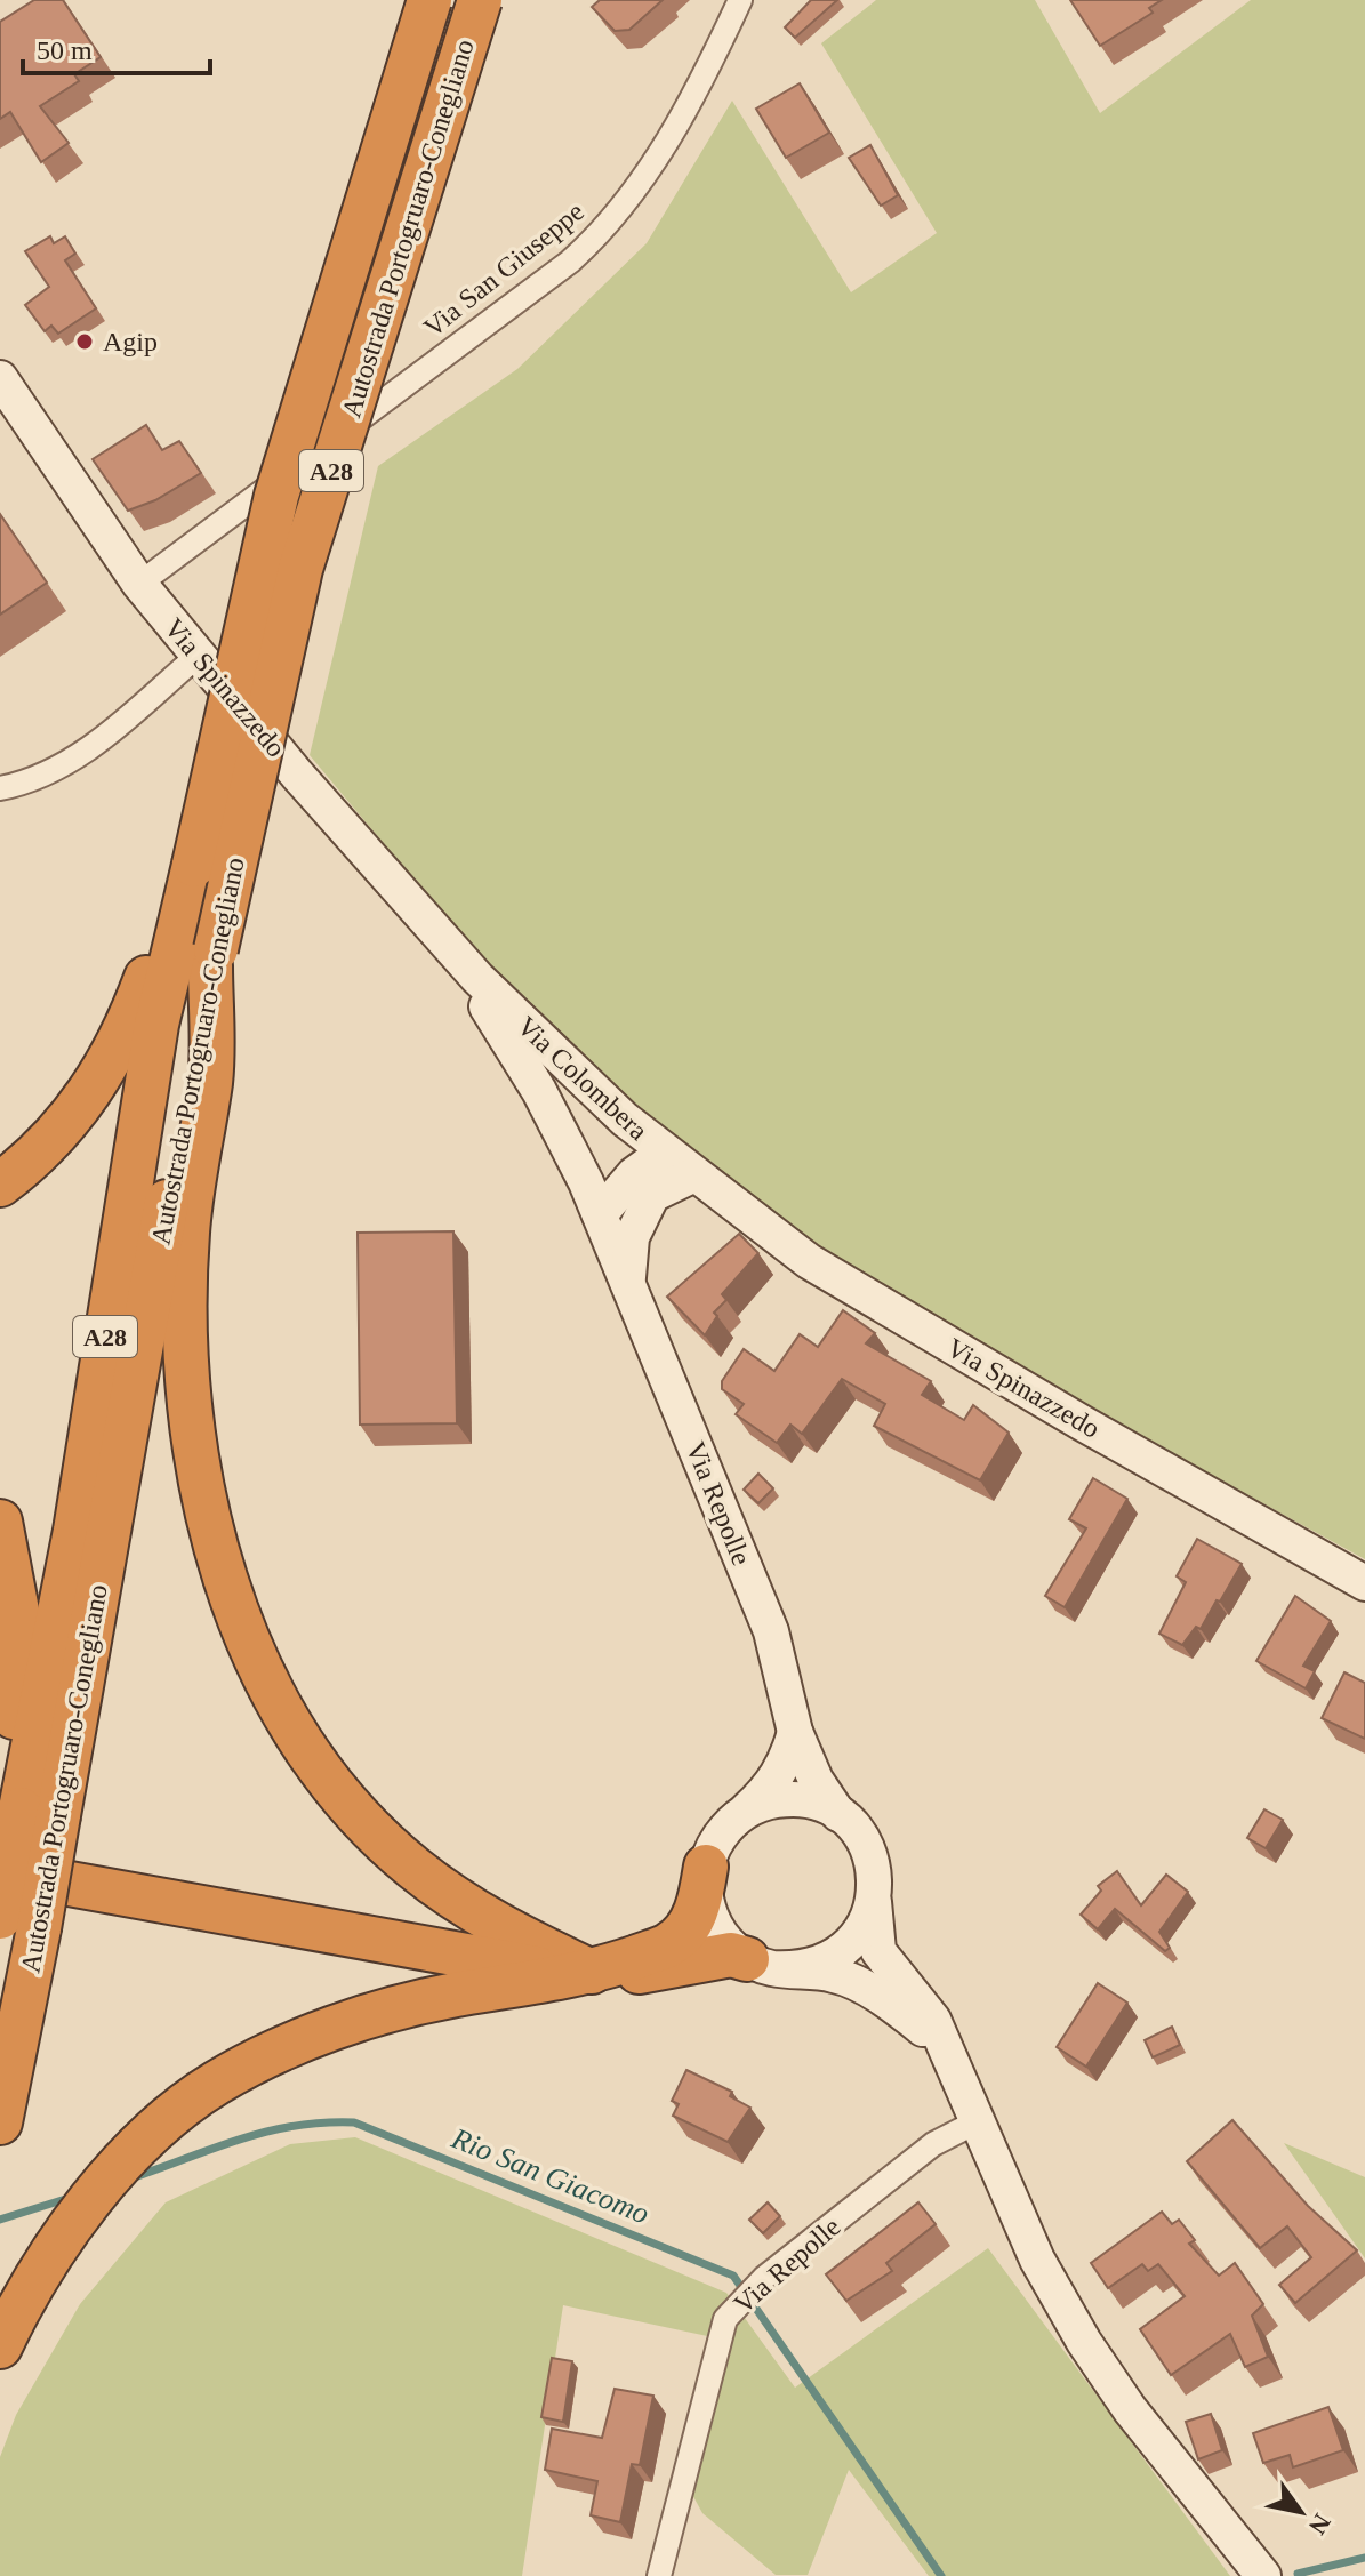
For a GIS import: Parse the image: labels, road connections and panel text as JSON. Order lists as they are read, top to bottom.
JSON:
{
  "streets": {
    "highway": ["Autostrada Portogruaro-Conegliano", "A28"],
    "street": [
      "Via San Giuseppe",
      "Via Spinazzedo",
      "Via Colombera",
      "Via Repolle"
    ]
  },
  "crossings": [
    ["Via San Giuseppe", "Via Spinazzedo"],
    ["Via Spinazzedo", "Via Colombera"],
    ["Via Spinazzedo", "Via Repolle"],
    ["Via Colombera", "Via Repolle"]
  ],
  "water": ["Rio San Giacomo"],
  "places": ["Agip"],
  "scale_bar": "50 m",
  "north": "bottom right"
}
